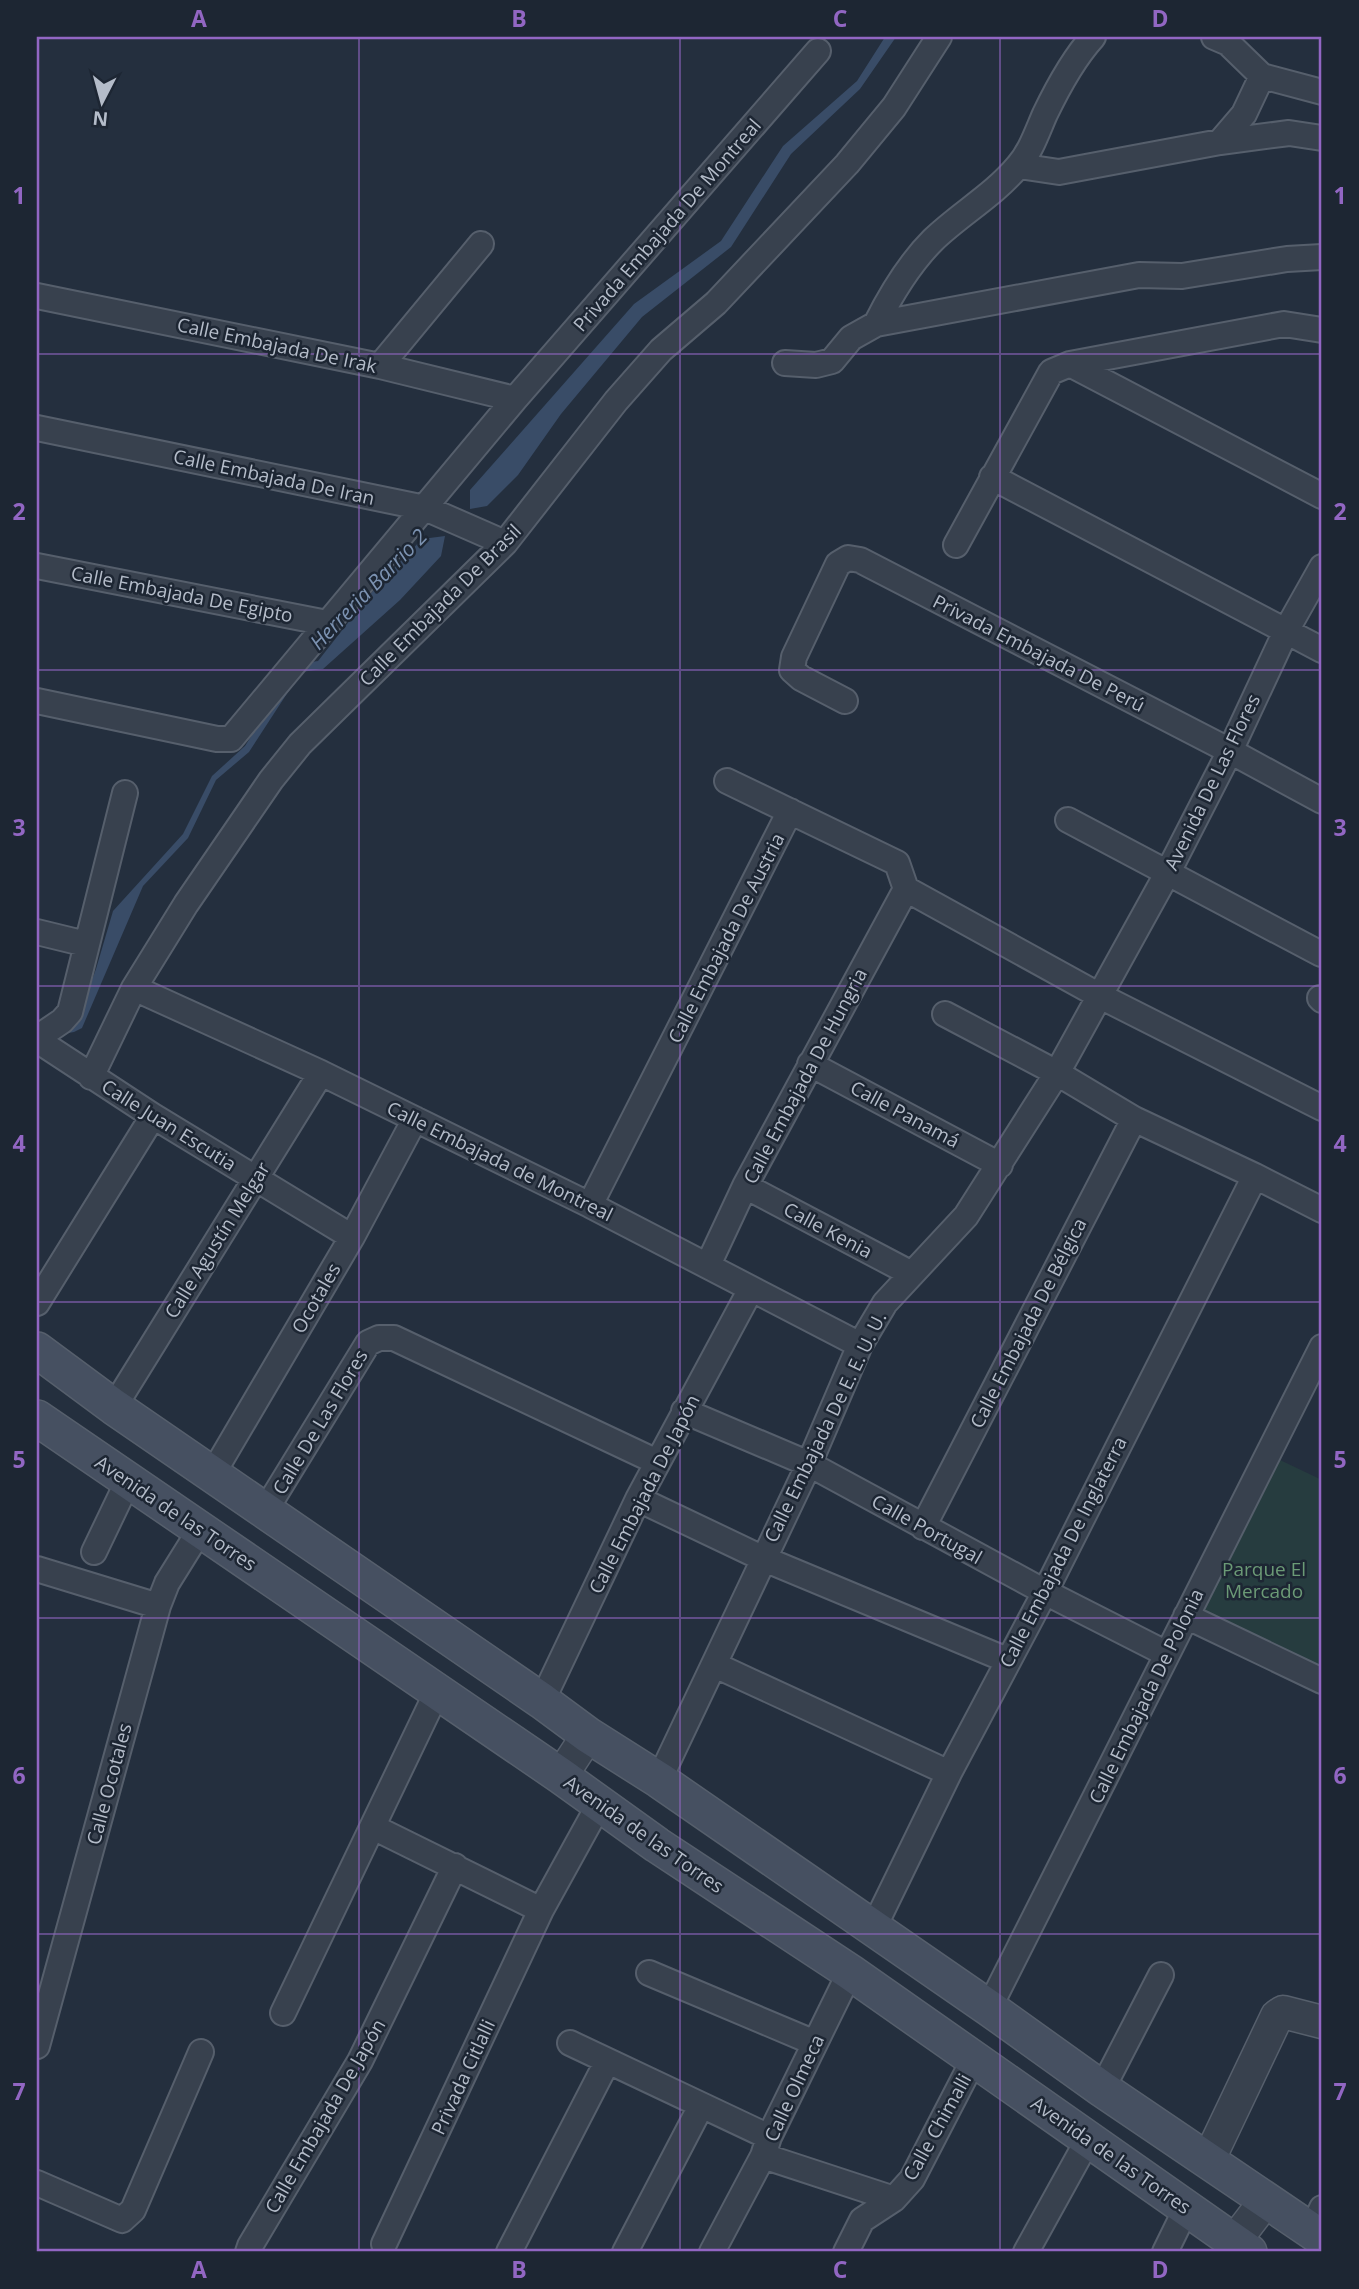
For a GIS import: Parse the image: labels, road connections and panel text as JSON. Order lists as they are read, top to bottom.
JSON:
{
  "streets": {
    "main road": ["Avenida de las Torres"],
    "street": [
      "Privada Embajada De Montreal",
      "Calle Embajada De Irak",
      "Calle Embajada De Iran",
      "Calle Embajada De Egipto",
      "Calle Embajada De Brasil",
      "Privada Embajada De Perú",
      "Avenida De Las Flores",
      "Calle Embajada De Austria",
      "Calle Embajada De Hungria",
      "Calle Panamá",
      "Calle Juan Escutia",
      "Calle Embajada de Montreal",
      "Calle Kenia",
      "Calle Agustín Melgar",
      "Ocotales",
      "Calle Embajada De Bélgica",
      "Calle De Las Flores",
      "Calle Embajada De E. E. U. U.",
      "Calle Embajada De Japón",
      "Calle Portugal",
      "Calle Embajada De Inglaterra",
      "Calle Embajada De Polonia",
      "Calle Ocotales",
      "Privada Citlalli",
      "Calle Olmeca",
      "Calle Chimalli"
    ]
  },
  "crossings": [
    ["Privada Embajada De Montreal", "Calle Embajada De Irak"],
    ["Calle Embajada De Iran", "Calle Embajada De Brasil"],
    ["Calle Embajada De Brasil", "Calle Juan Escutia"],
    ["Calle Embajada De Brasil", "Calle Embajada de Montreal"],
    ["Privada Embajada De Perú", "Avenida De Las Flores"],
    ["Avenida De Las Flores", "Calle Embajada De E. E. U. U."],
    ["Calle Embajada De Austria", "Calle Embajada De Hungria"],
    ["Calle Embajada De Austria", "Calle Embajada de Montreal"],
    ["Calle Embajada De Hungria", "Calle Panamá"],
    ["Calle Embajada De Hungria", "Calle Embajada de Montreal"],
    ["Calle Embajada De Hungria", "Calle Kenia"],
    ["Calle Panamá", "Calle Embajada De E. E. U. U."],
    ["Calle Juan Escutia", "Calle Agustín Melgar"],
    ["Calle Juan Escutia", "Ocotales"],
    ["Calle Embajada de Montreal", "Calle Agustín Melgar"],
    ["Calle Embajada de Montreal", "Ocotales"],
    ["Calle Embajada de Montreal", "Calle Embajada De E. E. U. U."],
    ["Calle Embajada de Montreal", "Calle Embajada De Japón"],
    ["Calle Kenia", "Calle Embajada De E. E. U. U."],
    ["Calle Embajada De Bélgica", "Calle Portugal"],
    ["Calle De Las Flores", "Calle Embajada De Japón"],
    ["Calle Embajada De E. E. U. U.", "Calle Portugal"],
    ["Calle Embajada De Japón", "Calle Portugal"],
    ["Avenida de las Torres", "Calle Ocotales"],
    ["Avenida de las Torres", "Privada Citlalli"],
    ["Avenida de las Torres", "Calle Olmeca"],
    ["Avenida de las Torres", "Calle Chimalli"],
    ["Calle Portugal", "Calle Embajada De Inglaterra"],
    ["Calle Portugal", "Calle Embajada De Polonia"],
    ["Calle Olmeca", "Calle Chimalli"]
  ],
  "water": ["Herreria Barrio 2"],
  "parks": ["Parque El Mercado"],
  "north": "bottom",
  "grid": {
    "columns": [
      "A",
      "B",
      "C",
      "D"
    ],
    "rows": [
      "1",
      "2",
      "3",
      "4",
      "5",
      "6",
      "7"
    ]
  }
}
